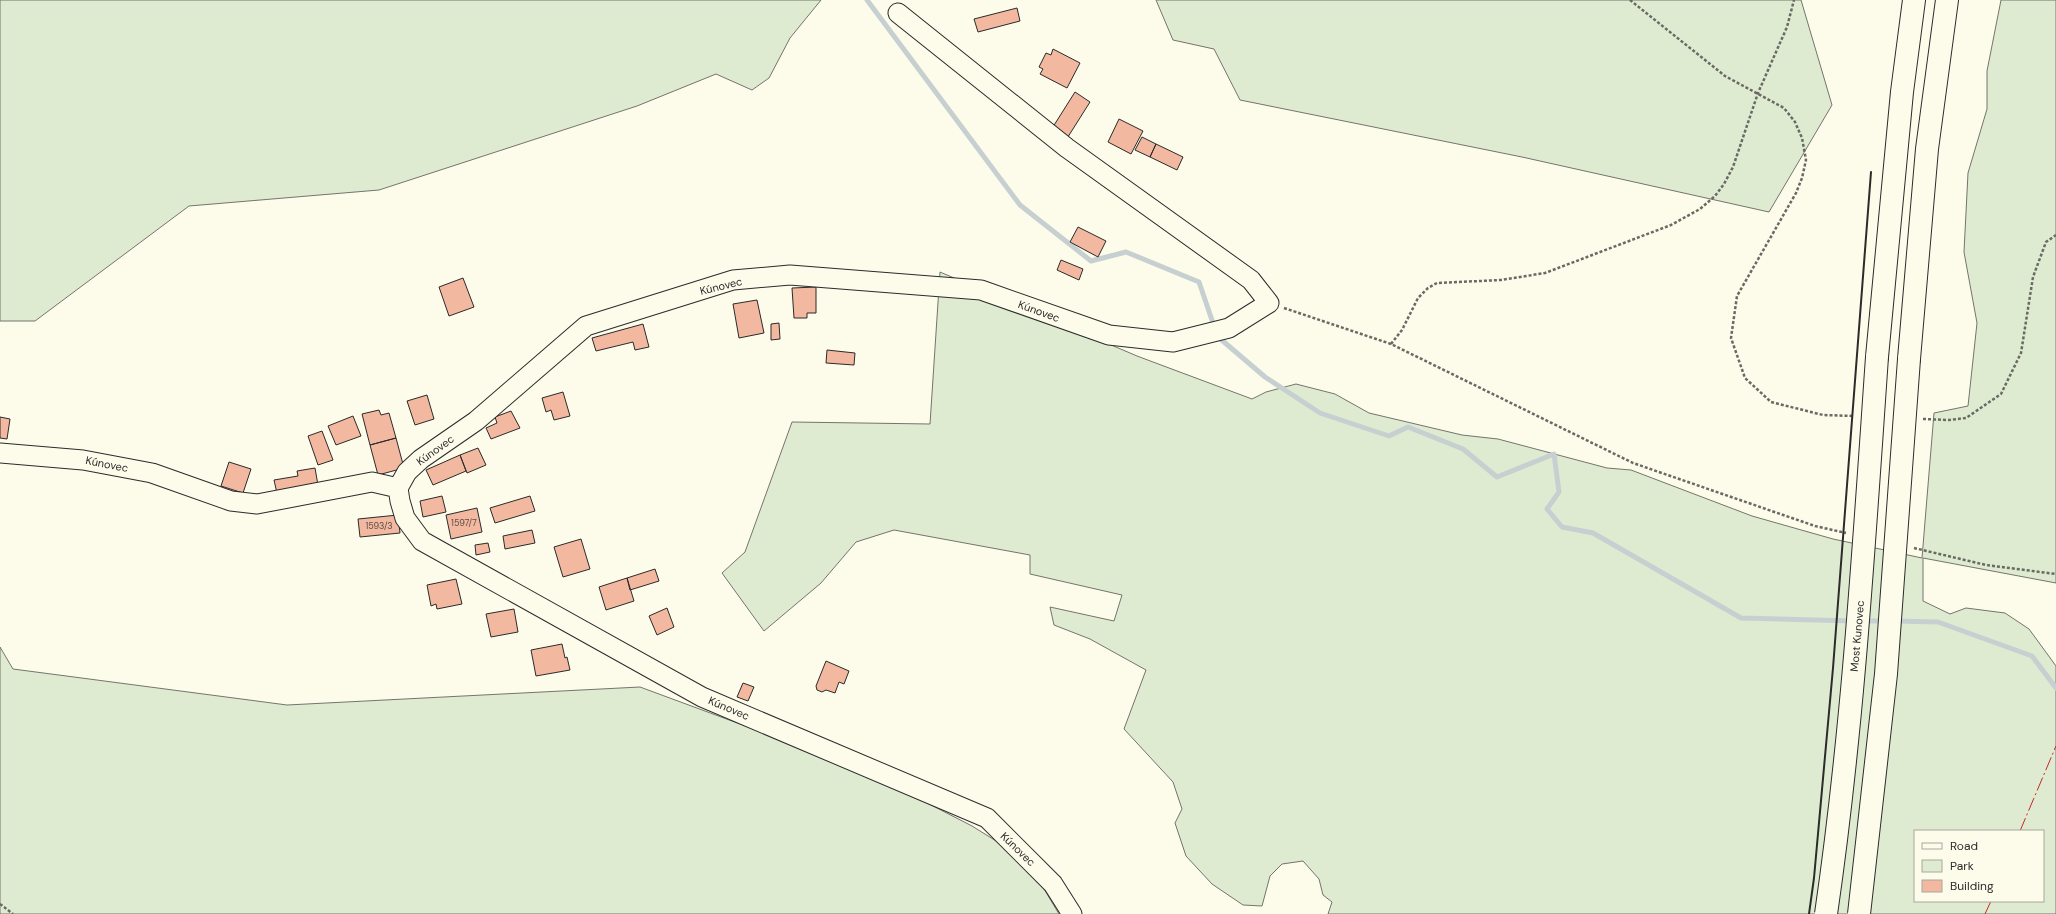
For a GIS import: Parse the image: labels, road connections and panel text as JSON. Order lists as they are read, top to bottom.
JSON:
{
  "streets": {
    "highway": ["Most Kunovec"],
    "street": ["Kúnovec"]
  },
  "house_numbers": ["1597/7", "1593/3"],
  "legend": ["Road", "Park", "Building"]
}
